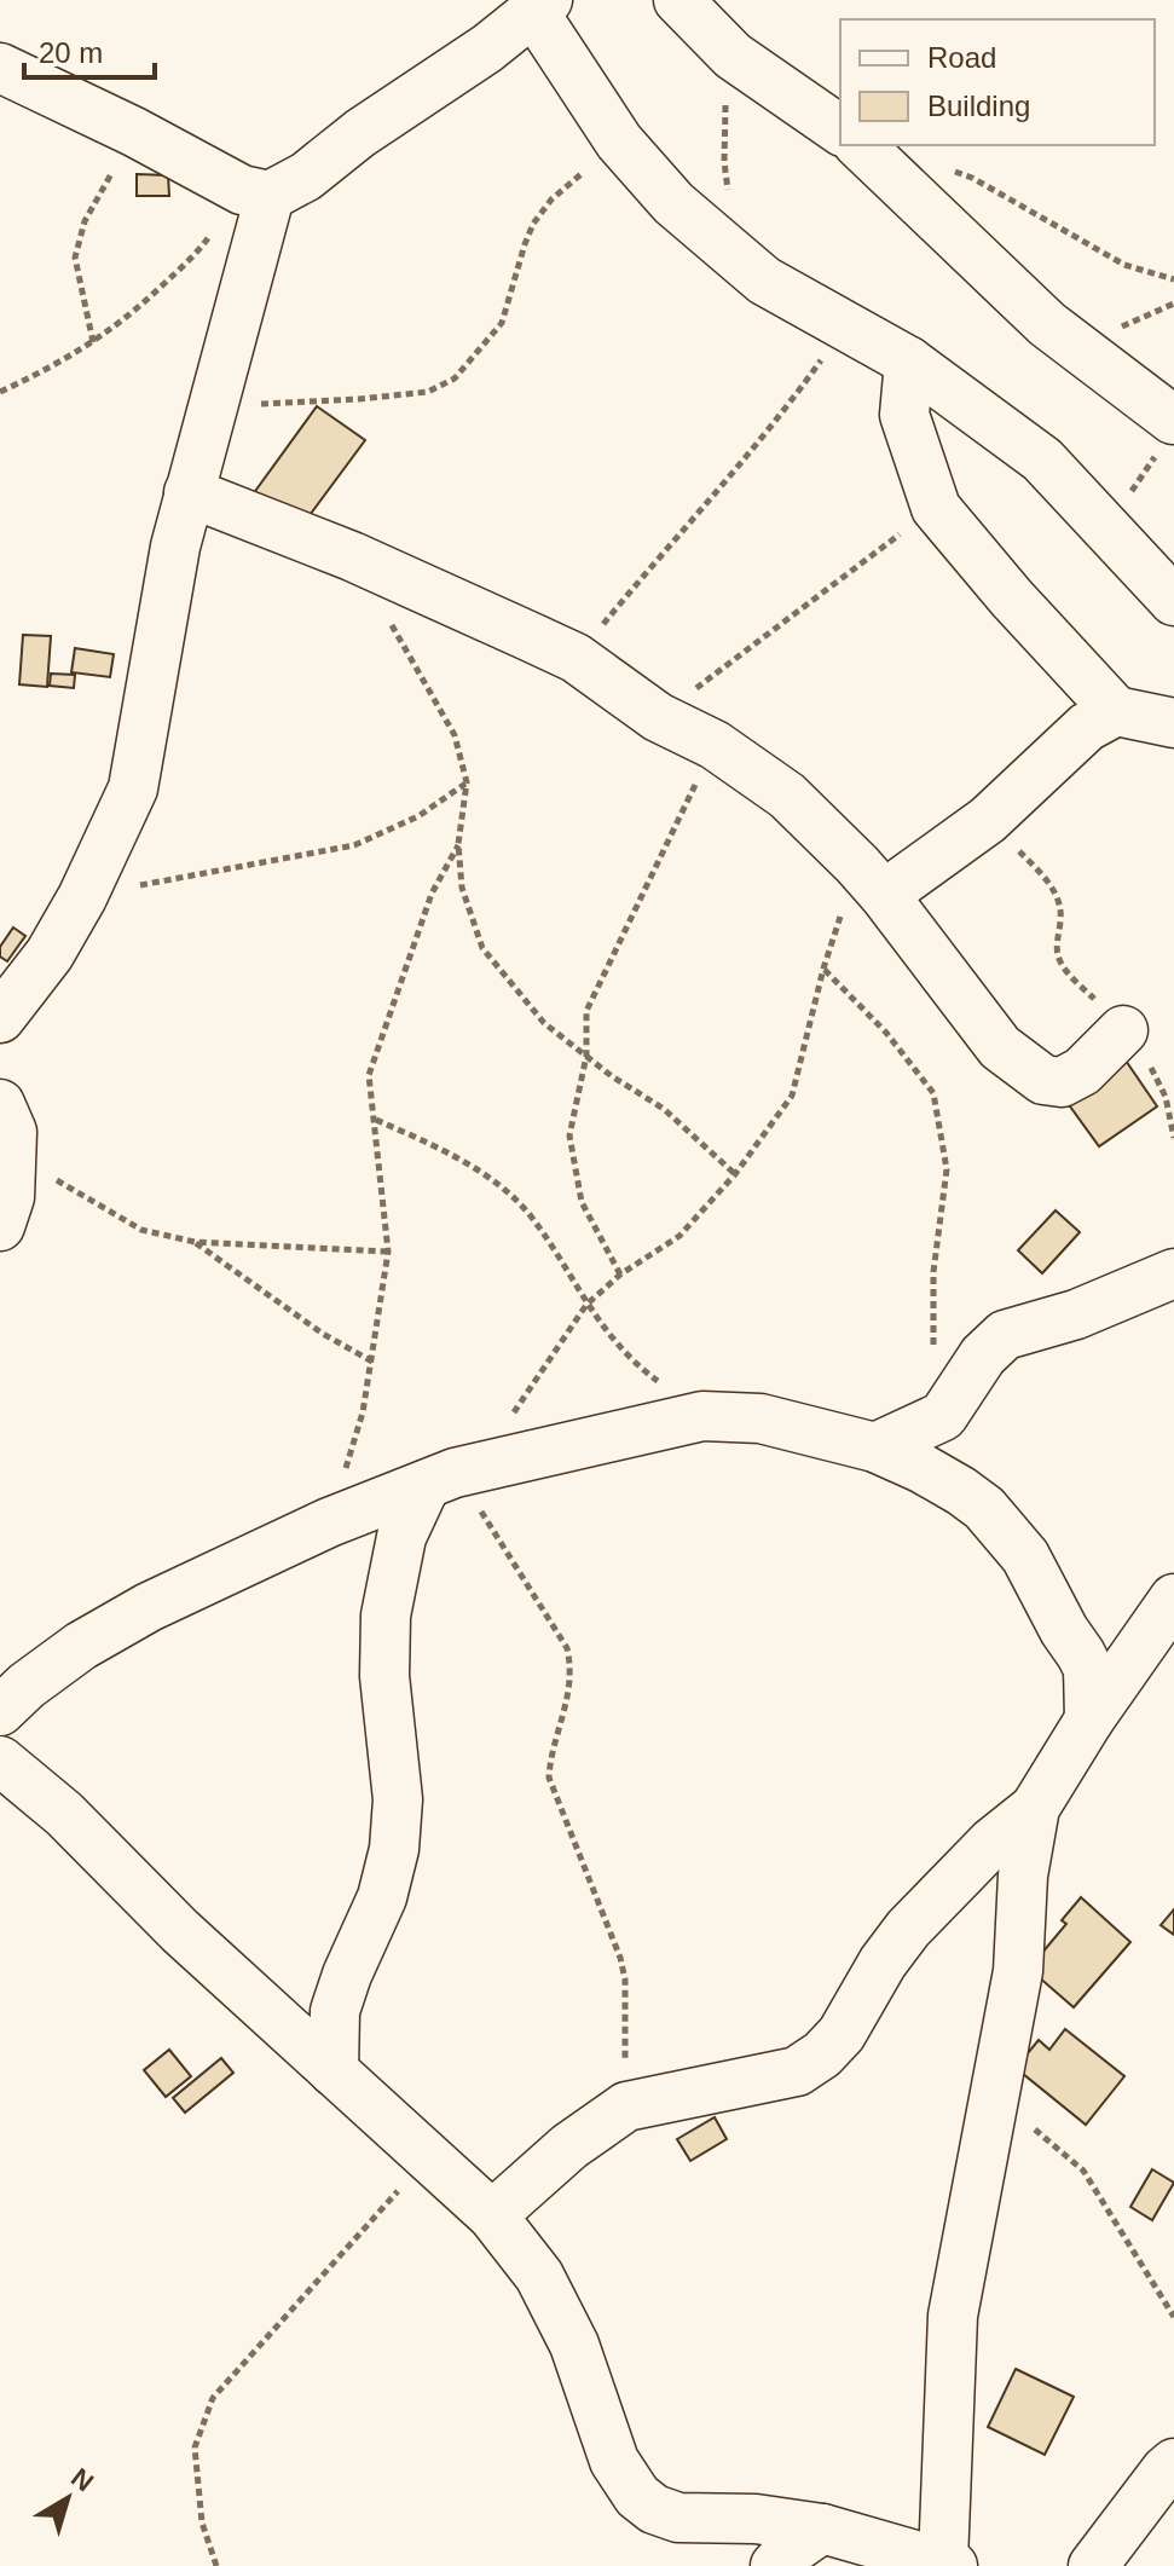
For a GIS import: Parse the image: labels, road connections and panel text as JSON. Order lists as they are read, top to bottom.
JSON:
{
  "legend": ["Road", "Building"],
  "scale_bar": "20 m",
  "north": "top right"
}
